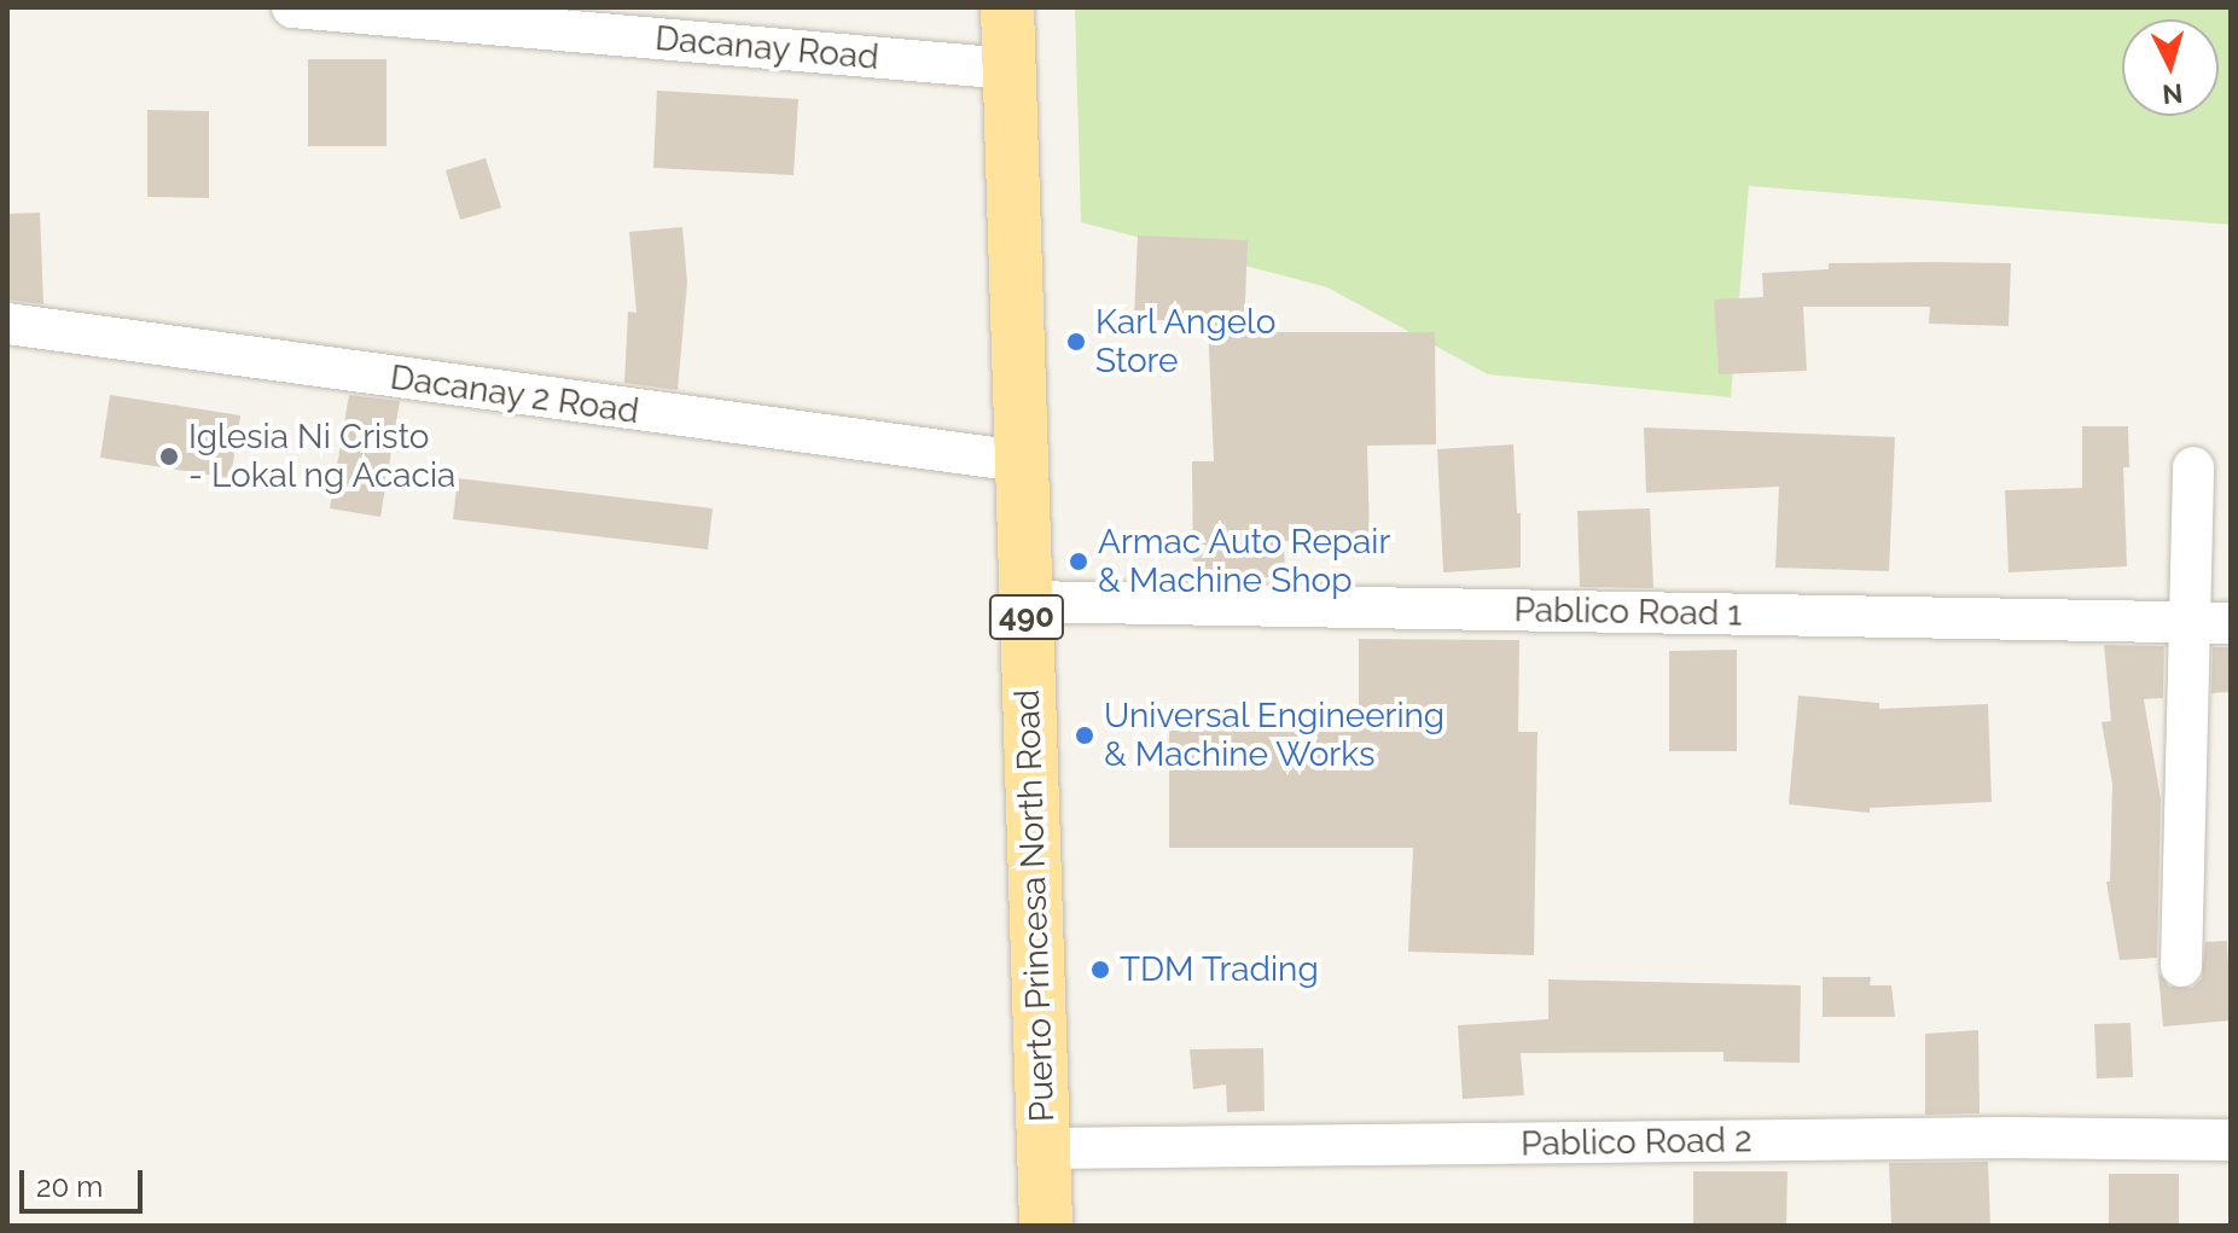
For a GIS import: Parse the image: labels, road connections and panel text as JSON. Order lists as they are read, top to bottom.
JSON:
{
  "streets": {
    "main road": ["490", "Puerto Princesa North Road"],
    "street": [
      "Dacanay Road",
      "Dacanay 2 Road",
      "Pablico Road 1",
      "Pablico Road 2"
    ]
  },
  "crossings": [
    ["Dacanay Road", "Puerto Princesa North Road"],
    ["Dacanay 2 Road", "Puerto Princesa North Road"],
    ["Pablico Road 1", "Puerto Princesa North Road"],
    ["Puerto Princesa North Road", "Pablico Road 2"]
  ],
  "places": [
    "Karl Angelo Store",
    "Iglesia Ni Cristo - Lokal ng Acacia",
    "Armac Auto Repair & Machine Shop",
    "Universal Engineering & Machine Works",
    "TDM Trading"
  ],
  "scale_bar": "20 m",
  "north": "bottom"
}
